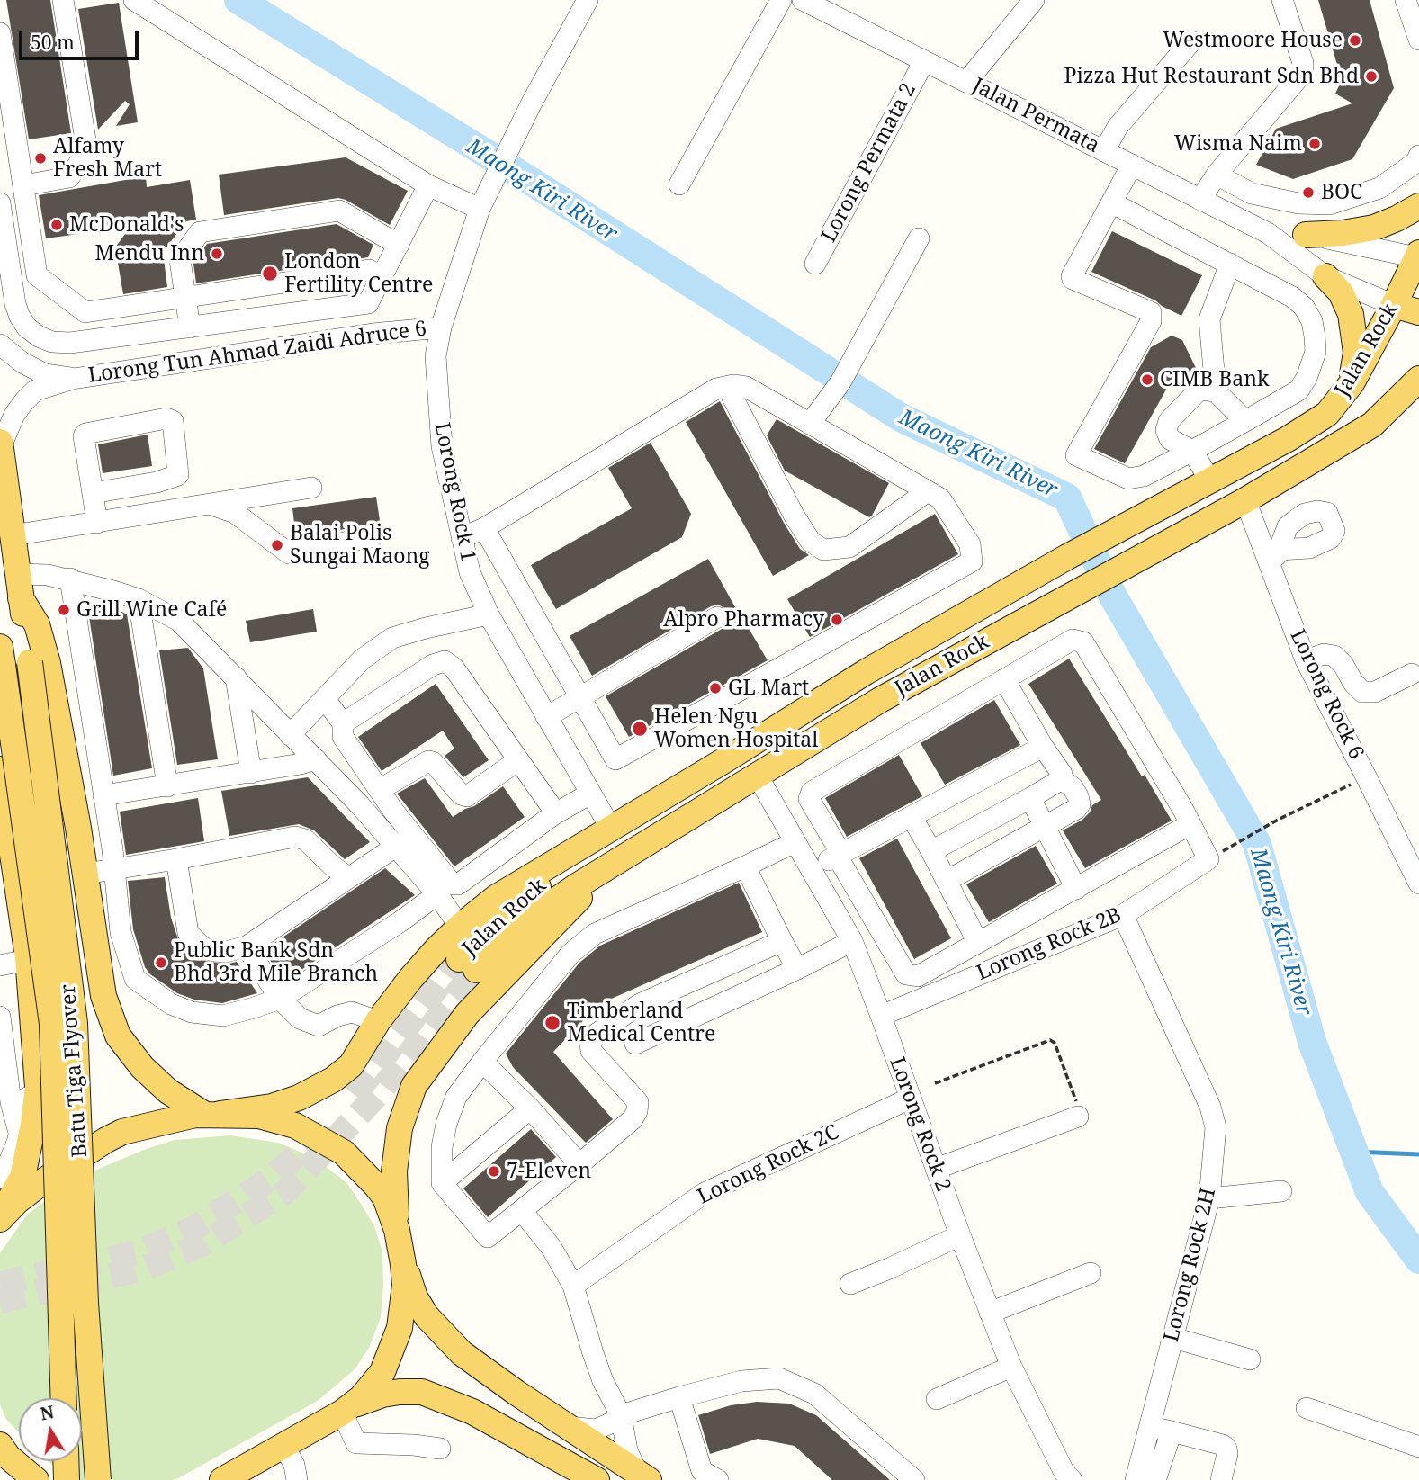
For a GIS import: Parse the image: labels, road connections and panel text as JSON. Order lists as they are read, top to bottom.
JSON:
{
  "streets": {
    "main road": ["Jalan Rock", "Batu Tiga Flyover"],
    "street": [
      "Jalan Permata",
      "Lorong Permata 2",
      "Lorong Tun Ahmad Zaidi Adruce 6",
      "Lorong Rock 1",
      "Lorong Rock 6",
      "Lorong Rock 2B",
      "Lorong Rock 2",
      "Lorong Rock 2C",
      "Lorong Rock 2H"
    ]
  },
  "crossings": [
    ["Jalan Permata", "Lorong Permata 2"],
    ["Jalan Rock", "Lorong Rock 1"],
    ["Jalan Rock", "Lorong Rock 6"],
    ["Jalan Rock", "Lorong Rock 2"],
    ["Lorong Tun Ahmad Zaidi Adruce 6", "Lorong Rock 1"],
    ["Lorong Tun Ahmad Zaidi Adruce 6", "Batu Tiga Flyover"],
    ["Lorong Rock 2B", "Lorong Rock 2"],
    ["Lorong Rock 2B", "Lorong Rock 2H"],
    ["Lorong Rock 2", "Lorong Rock 2C"]
  ],
  "water": ["Maong Kiri River"],
  "places": [
    "Westmoore House",
    "Pizza Hut Restaurant Sdn Bhd",
    "Wisma Naim",
    "Alfamy Fresh Mart",
    "BOC",
    "McDonald's",
    "Mendu Inn",
    "London Fertility Centre",
    "CIMB Bank",
    "Balai Polis Sungai Maong",
    "Grill Wine Café",
    "Alpro Pharmacy",
    "GL Mart",
    "Helen Ngu Women Hospital",
    "Public Bank Sdn Bhd 3rd Mile Branch",
    "Timberland Medical Centre",
    "7-Eleven"
  ],
  "scale_bar": "50 m",
  "north": "top"
}
